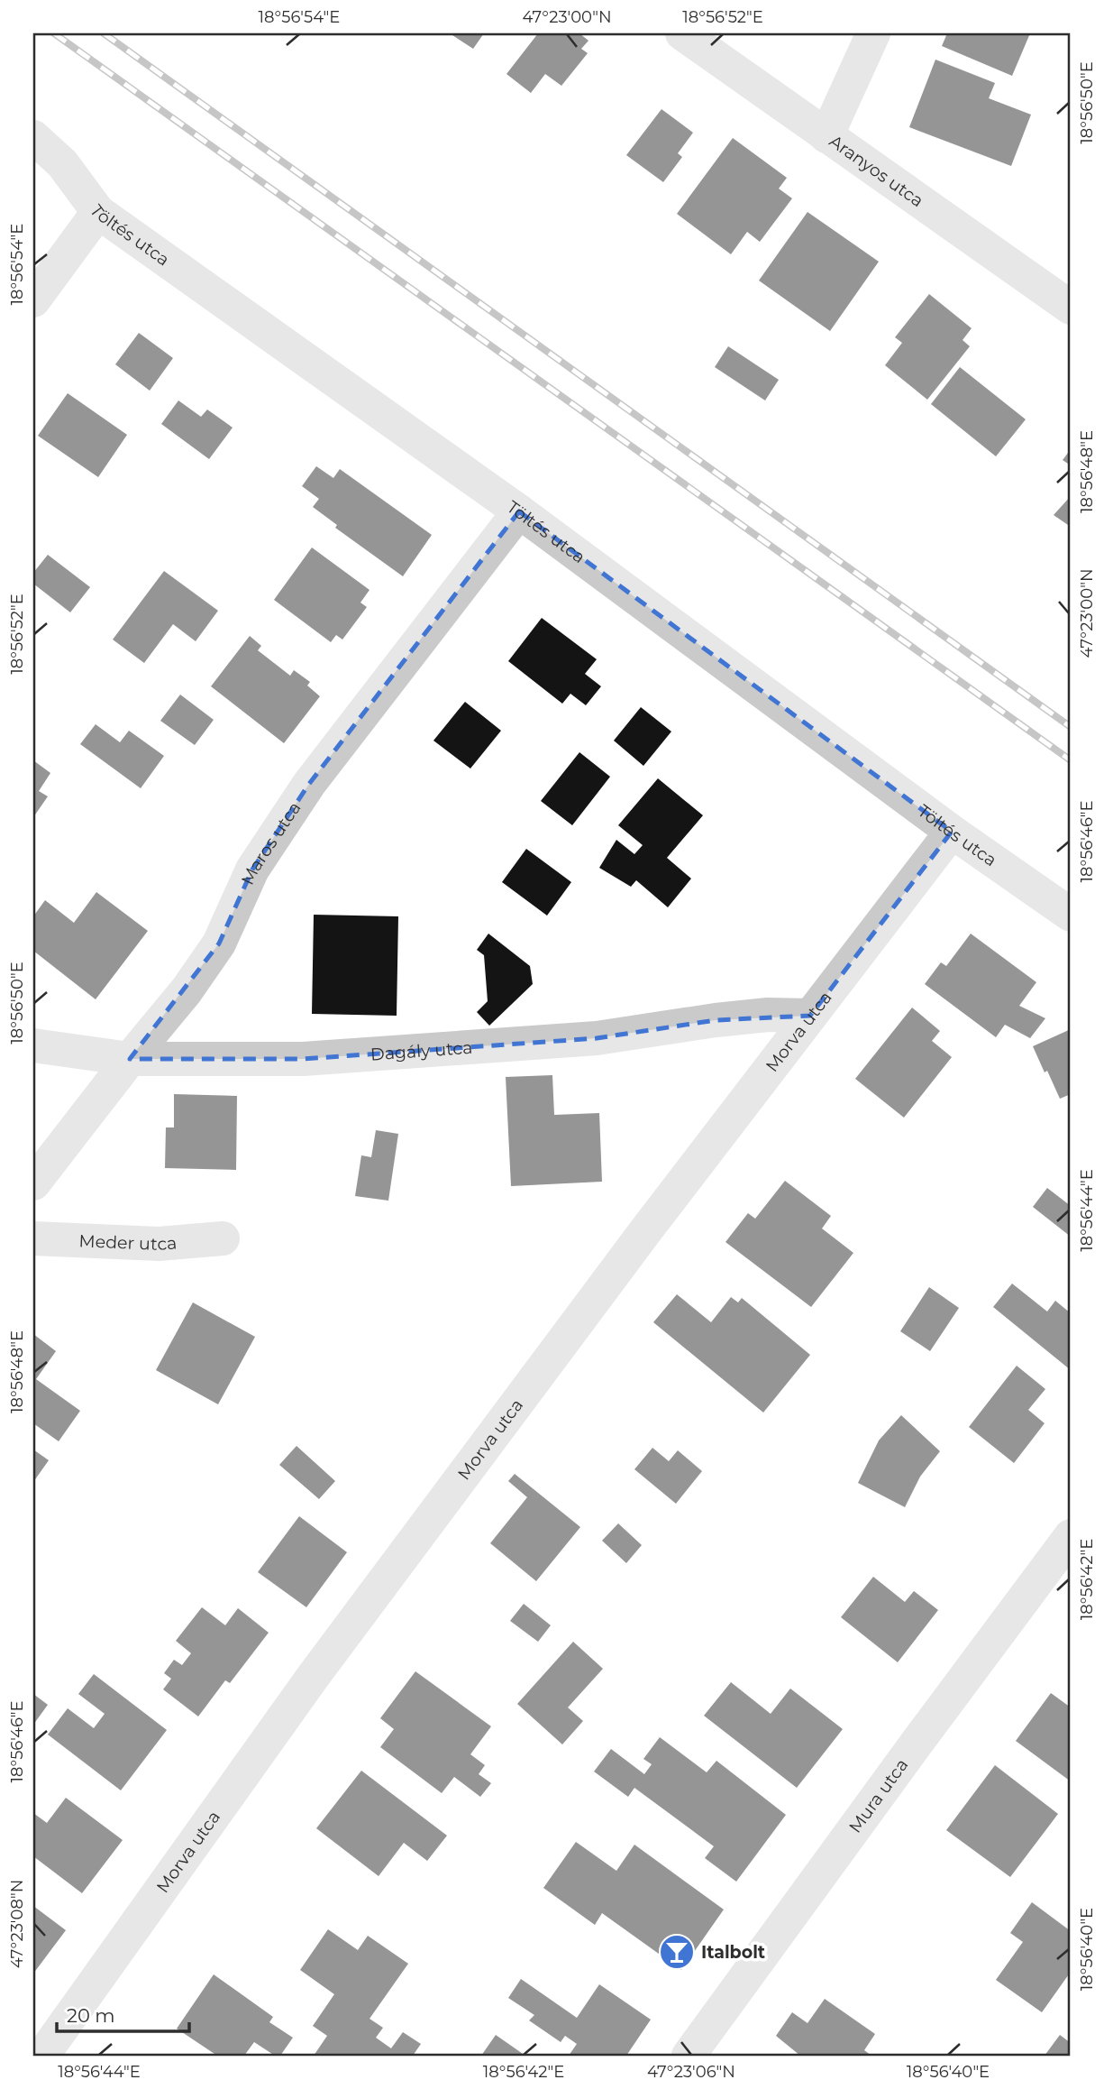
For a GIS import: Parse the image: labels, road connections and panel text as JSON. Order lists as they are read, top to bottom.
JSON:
{
  "streets": {
    "street": [
      "Aranyos utca",
      "Töltés utca",
      "Maros utca",
      "Morva utca",
      "Dagály utca",
      "Meder utca",
      "Mura utca"
    ]
  },
  "crossings": [
    ["Töltés utca", "Maros utca"],
    ["Töltés utca", "Morva utca"],
    ["Maros utca", "Dagály utca"],
    ["Morva utca", "Dagály utca"]
  ],
  "places": {
    "bar": ["Italbolt"]
  },
  "scale_bar": "20 m",
  "coordinates": [
    "18°56'54\"E",
    "47°23'00\"N",
    "18°56'52\"E",
    "18°56'50\"E",
    "18°56'48\"E",
    "18°56'46\"E",
    "18°56'44\"E",
    "18°56'42\"E",
    "47°23'08\"N",
    "18°56'40\"E",
    "47°23'06\"N"
  ]
}
